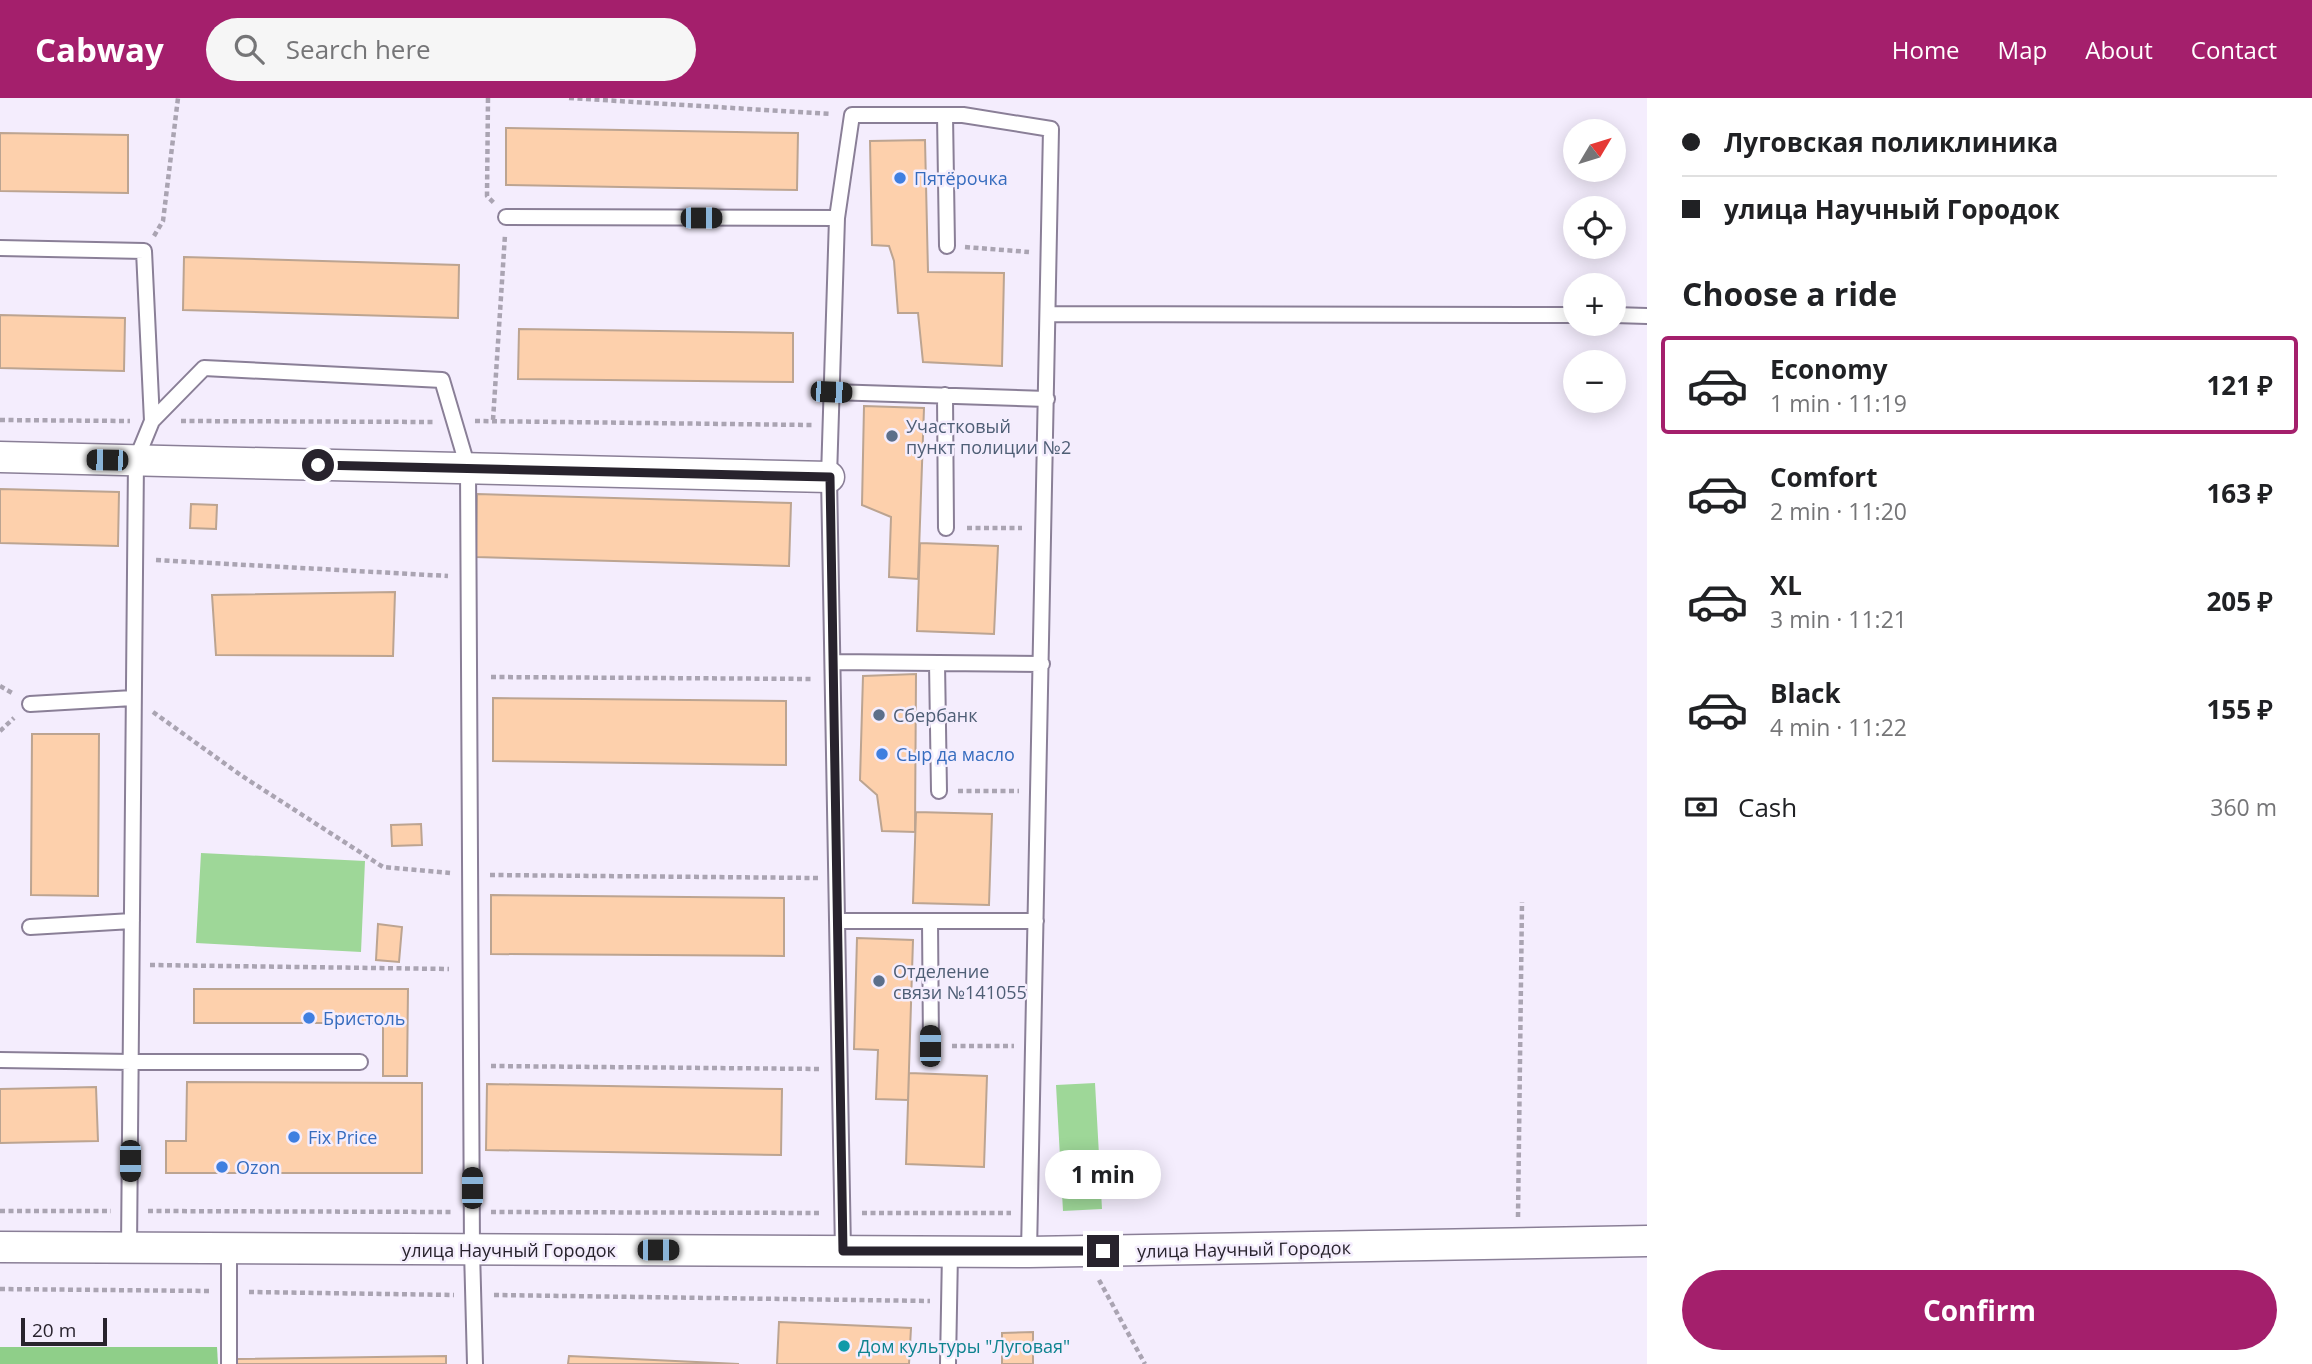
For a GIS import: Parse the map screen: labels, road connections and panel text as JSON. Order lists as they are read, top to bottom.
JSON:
{
  "streets": {
    "street": ["улица Научный Городок"]
  },
  "places": [
    "Пятёрочка",
    "Участковый пункт полиции №2",
    "Сбербанк",
    "Сыр да масло",
    "Отделение связи №141055",
    "Бристоль",
    "Fix Price",
    "Ozon",
    "Дом культуры \"Луговая\""
  ],
  "scale_bar": "20 m",
  "north": "top right",
  "page": {
    "header": "Cabway",
    "search": "Search here",
    "nav": [
      "Home",
      "Map",
      "About",
      "Contact"
    ],
    "banner": ["Луговская поликлиника", "улица Научный Городок"],
    "map_buttons": ["+", "−"],
    "heading": "Choose a ride",
    "list": [
      {
        "name": "Economy",
        "note": "1 min · 11:19",
        "value": "121 ₽"
      },
      {
        "name": "Comfort",
        "note": "2 min · 11:20",
        "value": "163 ₽"
      },
      {
        "name": "XL",
        "note": "3 min · 11:21",
        "value": "205 ₽"
      },
      {
        "name": "Black",
        "note": "4 min · 11:22",
        "value": "155 ₽"
      }
    ],
    "pay": ["Cash", "360 m"],
    "bubble": "1 min",
    "buttons": "Confirm",
    "scale": "20 m"
  }
}
